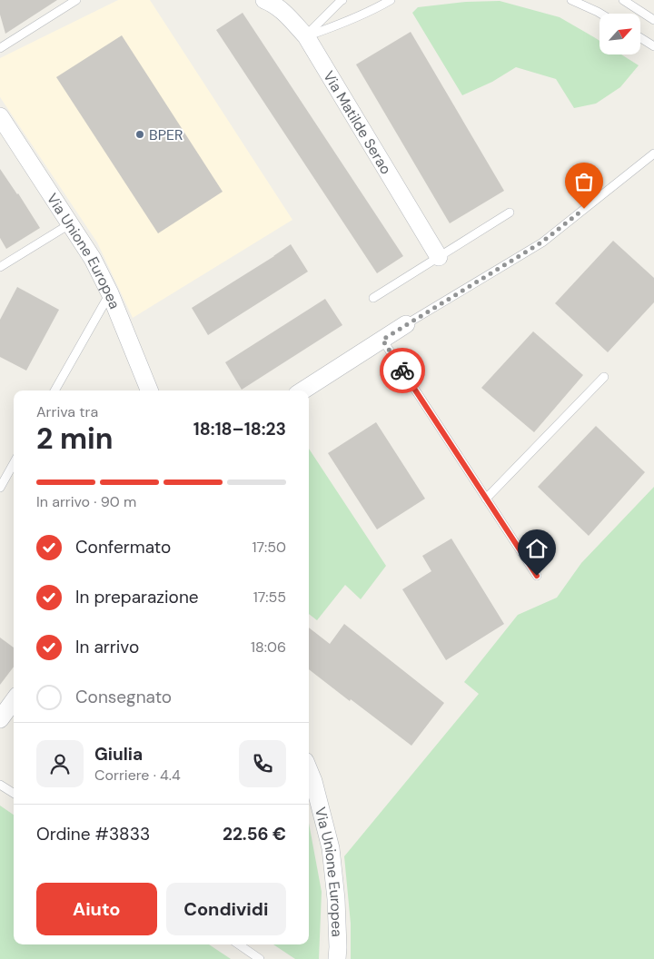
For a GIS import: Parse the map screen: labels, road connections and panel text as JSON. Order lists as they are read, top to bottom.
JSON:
{
  "streets": {
    "street": ["Via Matilde Serao", "Via Unione Europea"]
  },
  "places": ["BPER"],
  "north": "top right",
  "page": {
    "heading": ["2 min", "Arriva tra", "18:18–18:23"],
    "panel": [
      "Giulia",
      "Corriere · 4.4",
      "Ordine #3833",
      "22.56 €"
    ],
    "bar": "In arrivo · 90 m",
    "list": [
      ["Confermato", "17:50"],
      ["In preparazione", "17:55"],
      ["In arrivo", "18:06"],
      "Consegnato"
    ],
    "buttons": ["Aiuto", "Condividi"]
  }
}
